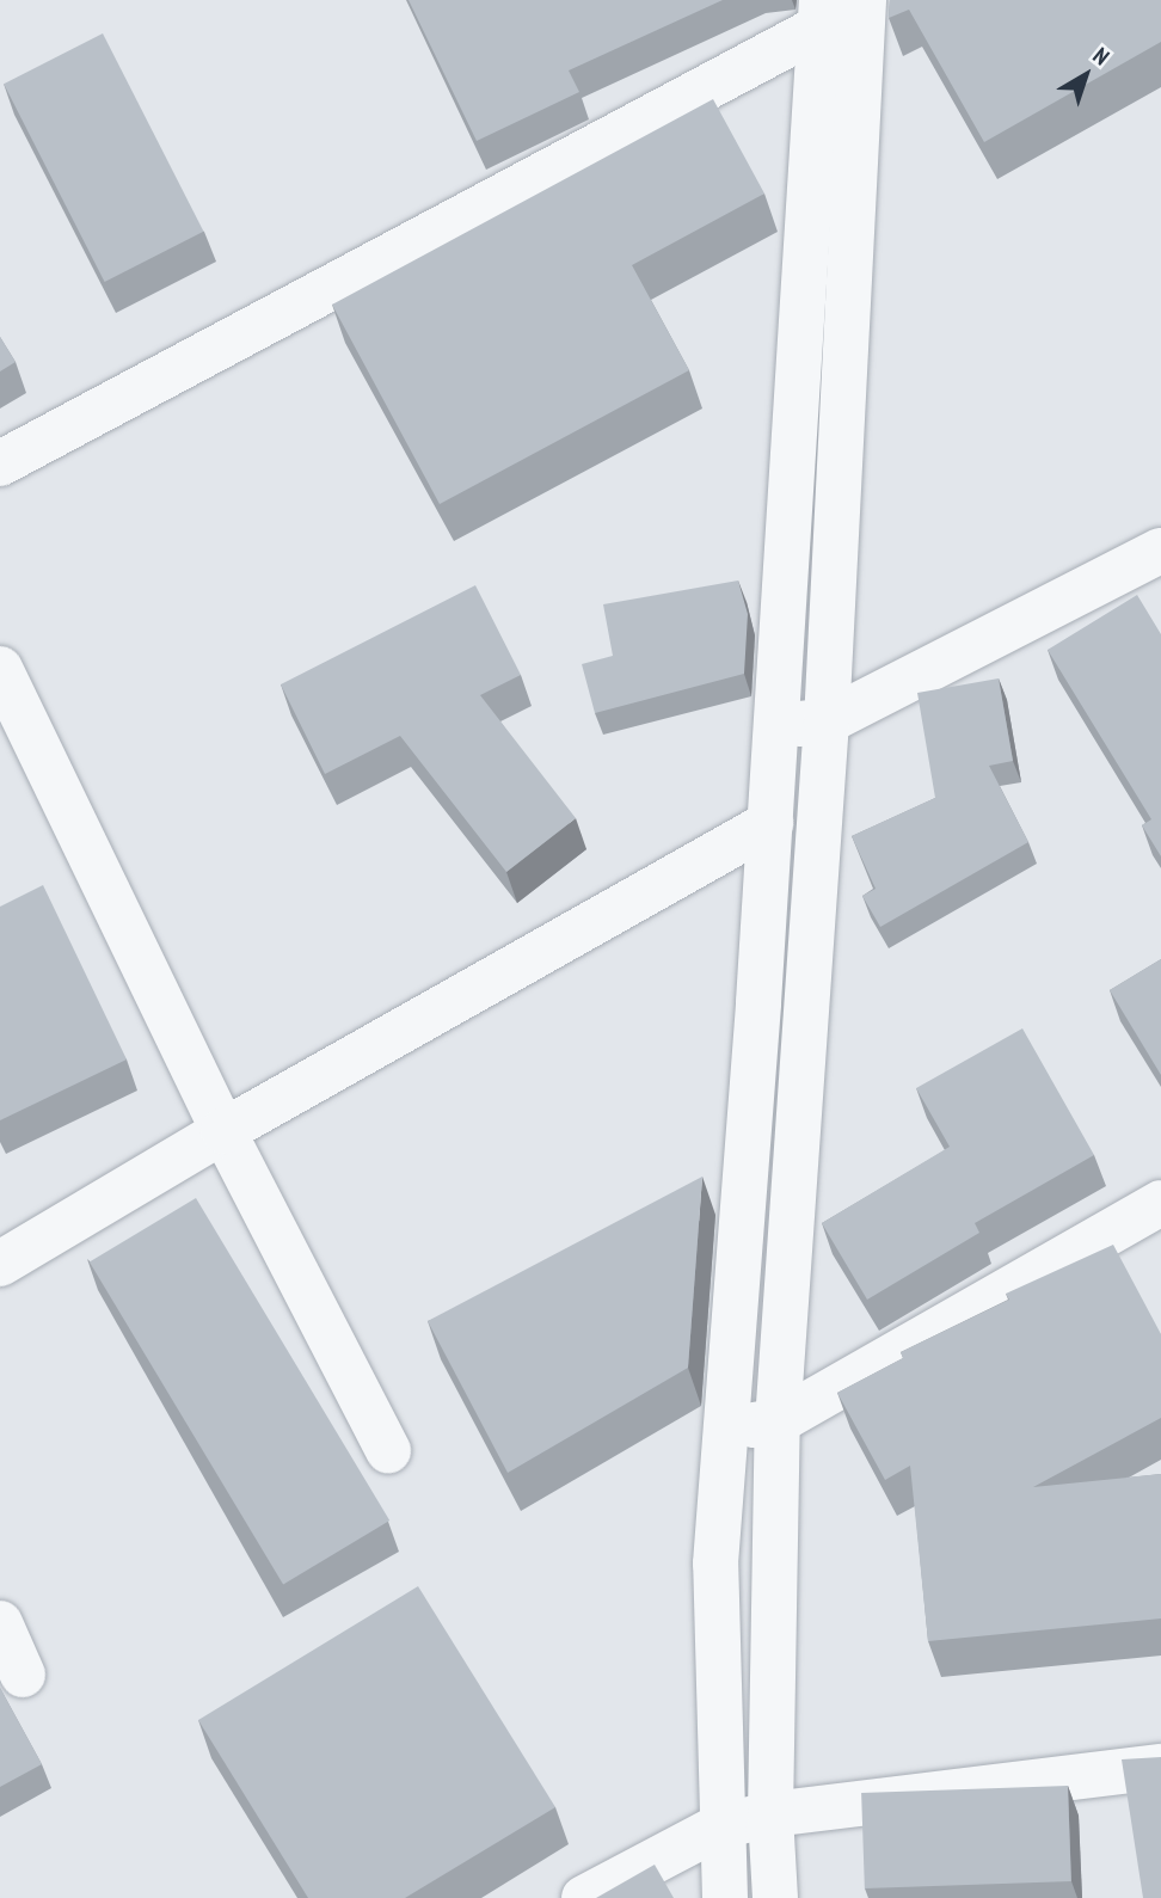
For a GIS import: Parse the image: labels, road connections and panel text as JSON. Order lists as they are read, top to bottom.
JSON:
{
  "north": "top right"
}
